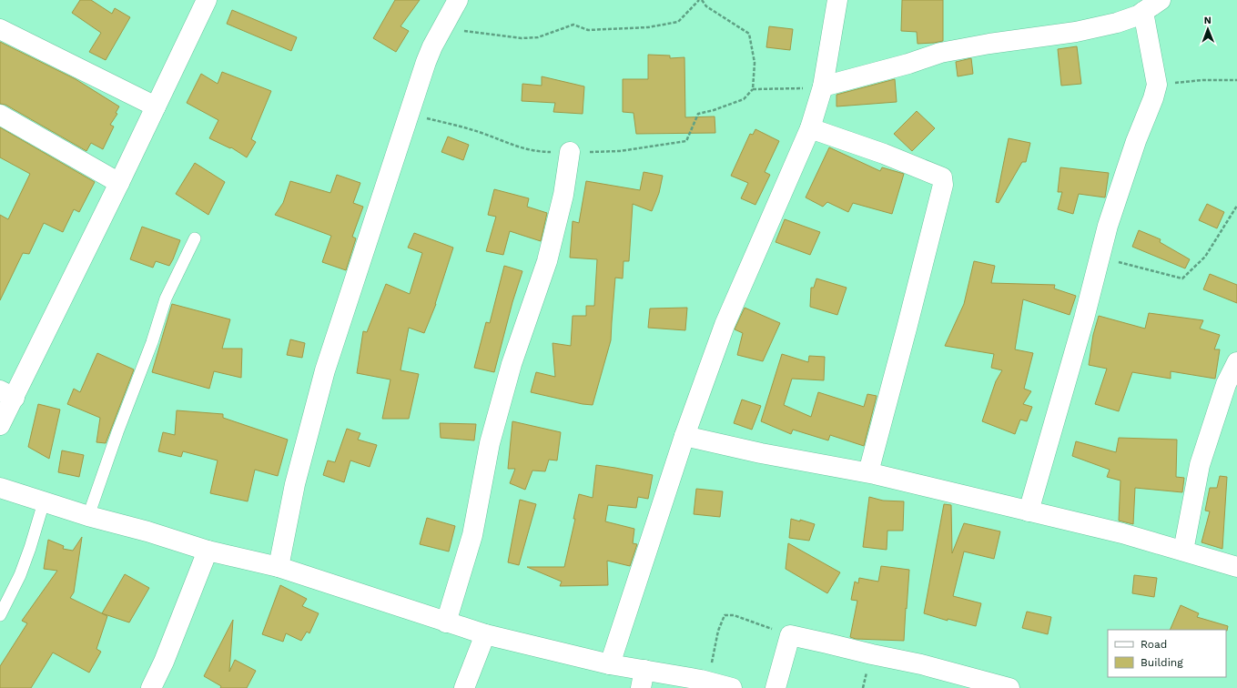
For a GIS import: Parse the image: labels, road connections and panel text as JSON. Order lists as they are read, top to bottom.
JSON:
{
  "legend": ["Road", "Building"],
  "north": "top"
}
